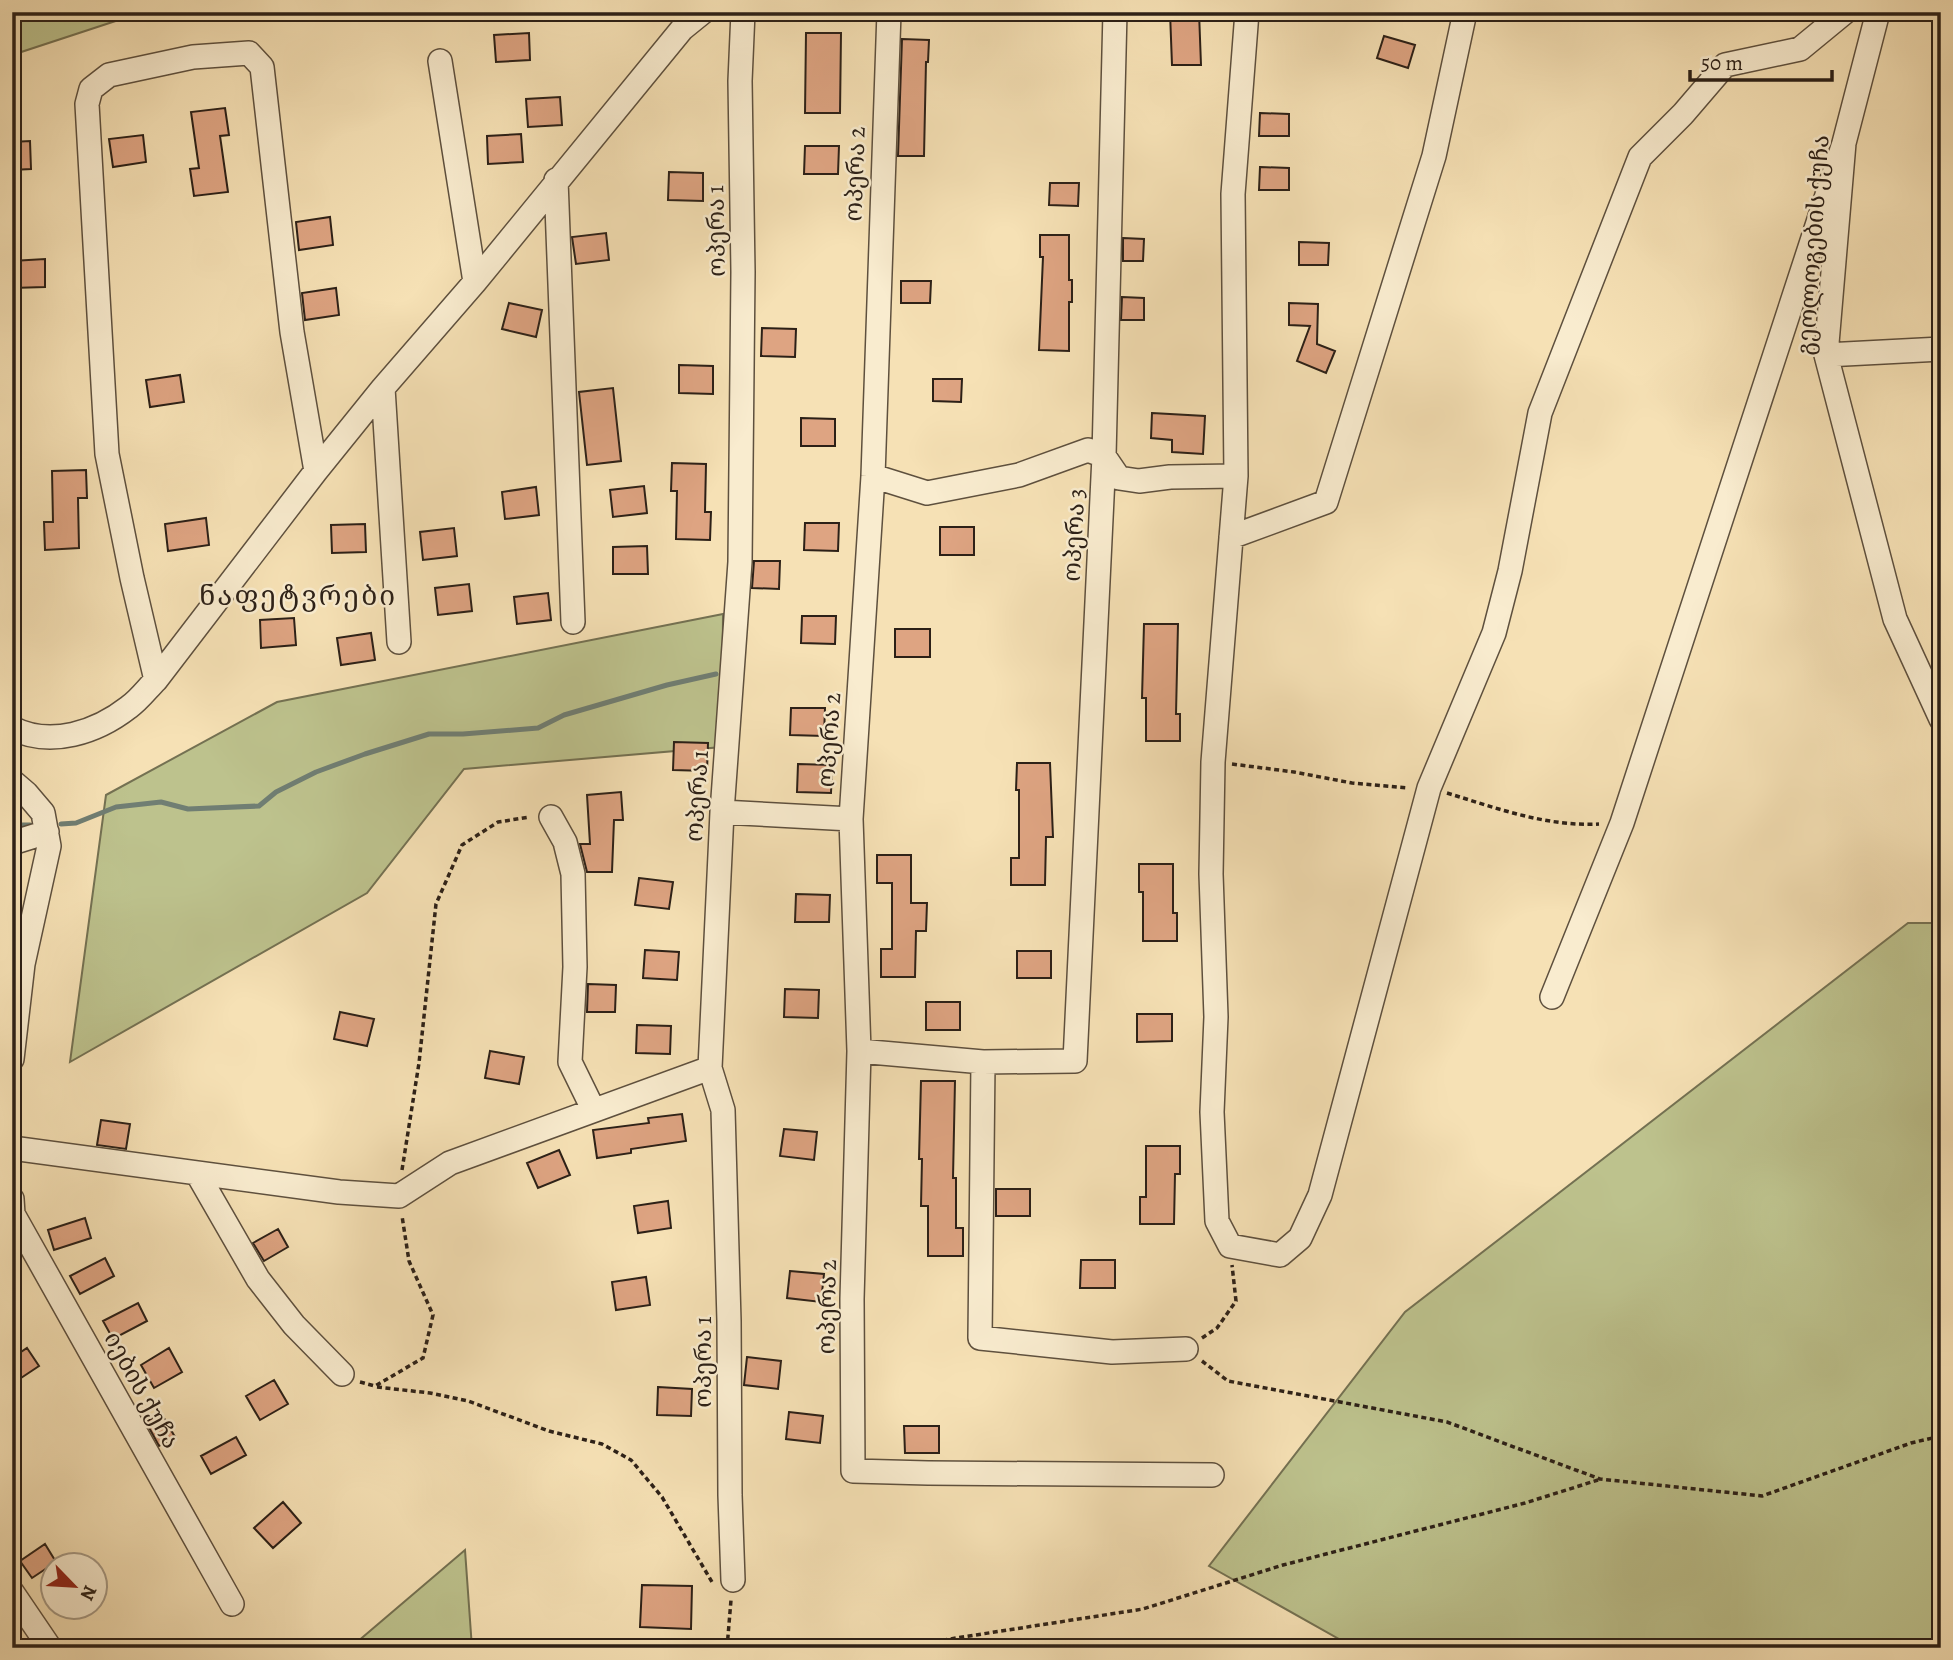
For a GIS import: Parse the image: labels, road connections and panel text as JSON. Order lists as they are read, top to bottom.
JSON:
{
  "streets": {
    "street": [
      "ოპერა 2",
      "ოპერა 1",
      "გეოლოგების ქუჩა",
      "ოპერა 3",
      "იების ქუჩა"
    ]
  },
  "districts": ["ნაფეტვრები"],
  "scale_bar": "50 m",
  "north": "bottom right"
}
